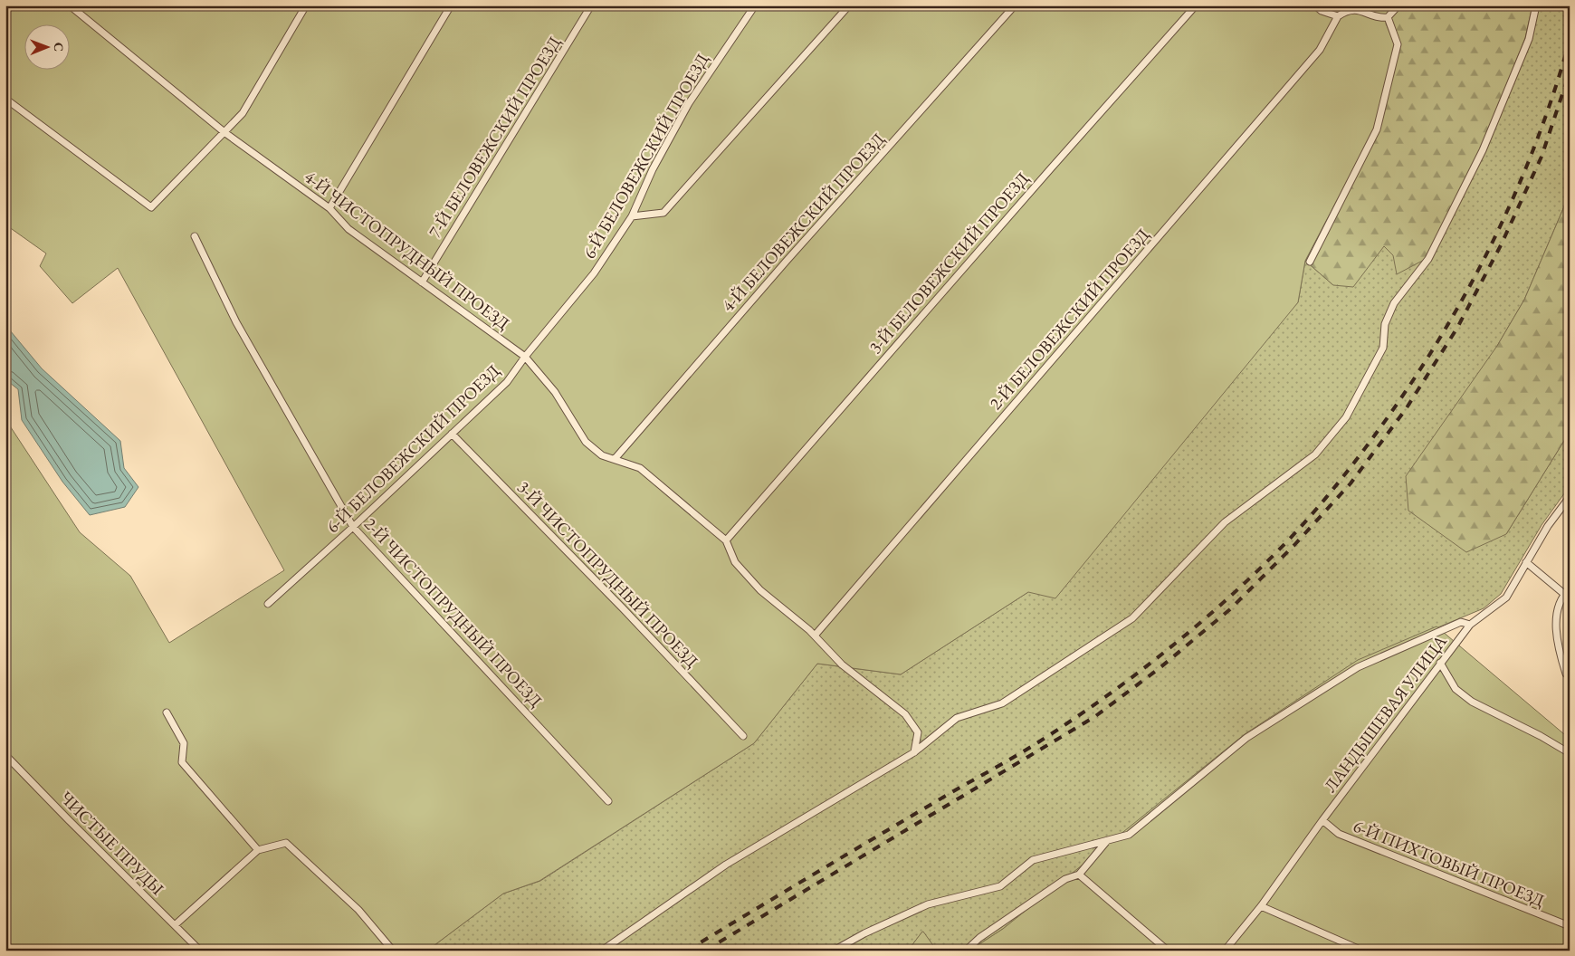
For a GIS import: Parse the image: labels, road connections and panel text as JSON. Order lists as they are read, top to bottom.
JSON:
{
  "streets": {
    "lane": [
      "7-Й БЕЛОВЕЖСКИЙ ПРОЕЗД",
      "6-Й БЕЛОВЕЖСКИЙ ПРОЕЗД",
      "4-Й БЕЛОВЕЖСКИЙ ПРОЕЗД",
      "4-Й ЧИСТОПРУДНЫЙ ПРОЕЗД",
      "3-Й БЕЛОВЕЖСКИЙ ПРОЕЗД",
      "2-Й БЕЛОВЕЖСКИЙ ПРОЕЗД",
      "3-Й ЧИСТОПРУДНЫЙ ПРОЕЗД",
      "2-Й ЧИСТОПРУДНЫЙ ПРОЕЗД",
      "ЛАНДЫШЕВАЯ УЛИЦА",
      "ЧИСТЫЕ ПРУДЫ",
      "6-Й ПИХТОВЫЙ ПРОЕЗД"
    ]
  },
  "crossings": [
    ["7-Й БЕЛОВЕЖСКИЙ ПРОЕЗД", "4-Й ЧИСТОПРУДНЫЙ ПРОЕЗД"],
    ["6-Й БЕЛОВЕЖСКИЙ ПРОЕЗД", "4-Й ЧИСТОПРУДНЫЙ ПРОЕЗД"],
    ["6-Й БЕЛОВЕЖСКИЙ ПРОЕЗД", "3-Й ЧИСТОПРУДНЫЙ ПРОЕЗД"],
    ["6-Й БЕЛОВЕЖСКИЙ ПРОЕЗД", "2-Й ЧИСТОПРУДНЫЙ ПРОЕЗД"],
    ["4-Й БЕЛОВЕЖСКИЙ ПРОЕЗД", "4-Й ЧИСТОПРУДНЫЙ ПРОЕЗД"],
    ["4-Й ЧИСТОПРУДНЫЙ ПРОЕЗД", "3-Й БЕЛОВЕЖСКИЙ ПРОЕЗД"],
    ["4-Й ЧИСТОПРУДНЫЙ ПРОЕЗД", "2-Й БЕЛОВЕЖСКИЙ ПРОЕЗД"],
    ["ЛАНДЫШЕВАЯ УЛИЦА", "6-Й ПИХТОВЫЙ ПРОЕЗД"]
  ],
  "north": "right"
}
